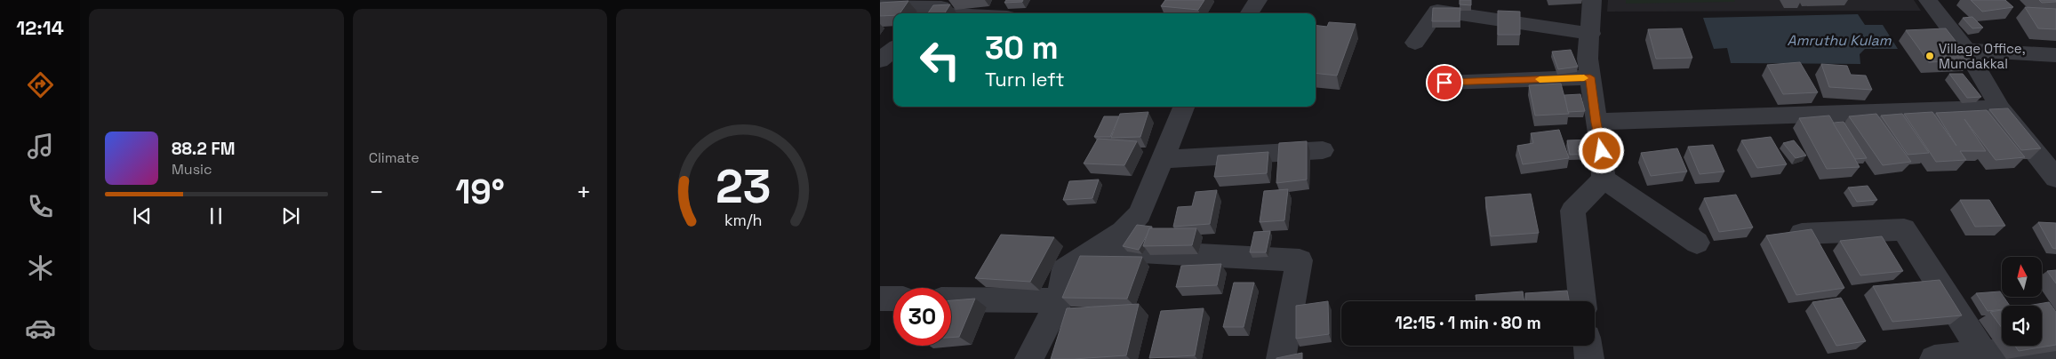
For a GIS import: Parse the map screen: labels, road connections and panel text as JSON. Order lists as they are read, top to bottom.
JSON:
{
  "water": ["Amruthu Kulam"],
  "places": ["Village Office, Mundakkal"],
  "north": "top",
  "page": {
    "tabs": "12:14",
    "tile": "Climate",
    "turn": ["30 m", "Turn left"],
    "song": ["88.2 FM", "Music"],
    "heat": ["−", "19°", "+"],
    "limit": "30",
    "trip": "12:15 · 1 min · 80 m",
    "gauge": ["23", "km/h"]
  }
}
